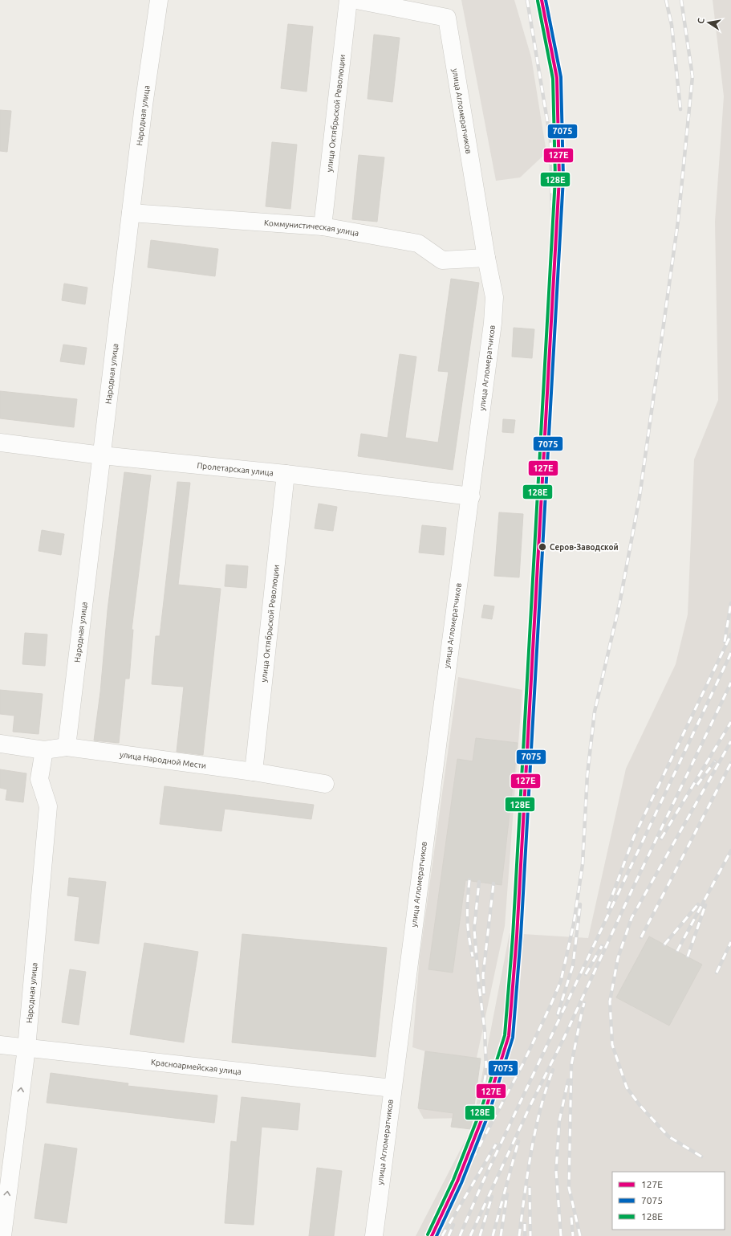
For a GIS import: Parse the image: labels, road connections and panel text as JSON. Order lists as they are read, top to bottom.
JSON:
{
  "streets": {
    "street": [
      "улица Агломератчиков",
      "улица Октябрьской Революции",
      "Народная улица",
      "Коммунистическая улица",
      "Пролетарская улица",
      "улица Народной Мести",
      "Красноармейская улица"
    ]
  },
  "crossings": [
    ["улица Агломератчиков", "Коммунистическая улица"],
    ["улица Агломератчиков", "Пролетарская улица"],
    ["улица Агломератчиков", "Красноармейская улица"],
    ["улица Октябрьской Революции", "Коммунистическая улица"],
    ["улица Октябрьской Революции", "Пролетарская улица"],
    ["улица Октябрьской Революции", "улица Народной Мести"],
    ["Народная улица", "Коммунистическая улица"],
    ["Народная улица", "Пролетарская улица"],
    ["Народная улица", "улица Народной Мести"],
    ["Народная улица", "Красноармейская улица"]
  ],
  "places": ["Серов-Заводской"],
  "lines": ["transit line 127Е", "transit line 7075", "transit line 128Е"],
  "legend": ["127Е", "7075", "128Е"],
  "north": "left"
}
